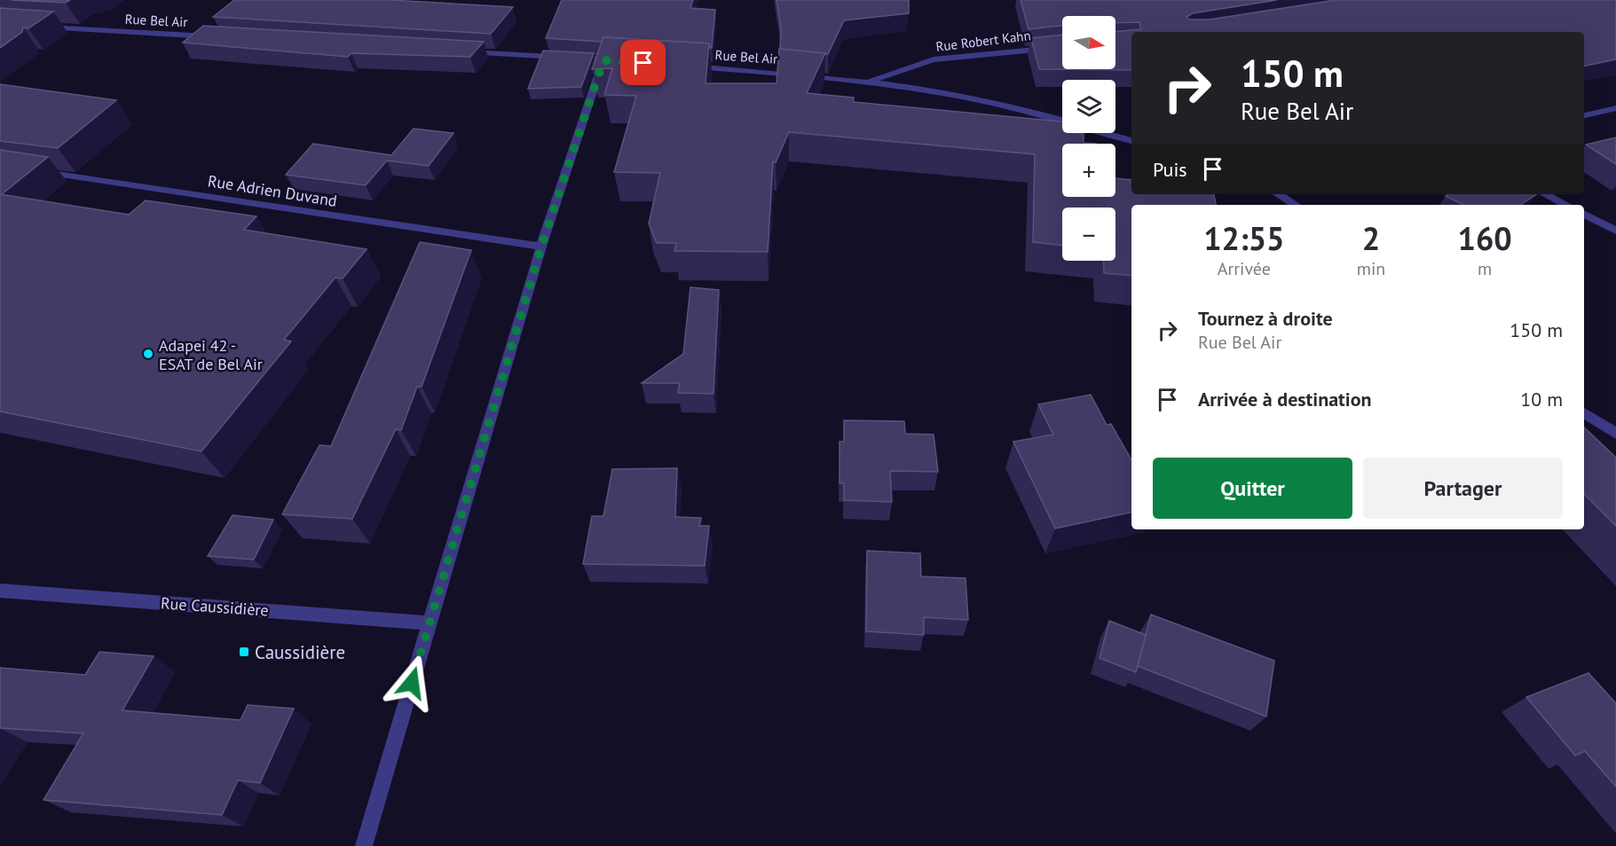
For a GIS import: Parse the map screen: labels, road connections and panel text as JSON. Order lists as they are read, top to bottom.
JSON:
{
  "streets": {
    "street": [
      "Rue Bel Air",
      "Rue Robert Kahn",
      "Rue Adrien Duvand",
      "Rue Caussidière"
    ]
  },
  "crossings": [
    ["Rue Bel Air", "Rue Robert Kahn"]
  ],
  "places": {
    "other": ["Adapei 42 - ESAT de Bel Air"],
    "transit": ["Caussidière"]
  },
  "north": "right",
  "page": {
    "map_buttons": ["+", "−"],
    "turn": ["150 m", "Rue Bel Air"],
    "then": "Puis",
    "eta": [
      "12:55",
      "Arrivée",
      "2",
      "min",
      "160",
      "m"
    ],
    "list": [
      {
        "name": "Tournez à droite",
        "note": "Rue Bel Air",
        "value": "150 m"
      },
      {
        "name": "Arrivée à destination",
        "value": "10 m"
      }
    ],
    "buttons": ["Quitter", "Partager"]
  }
}
